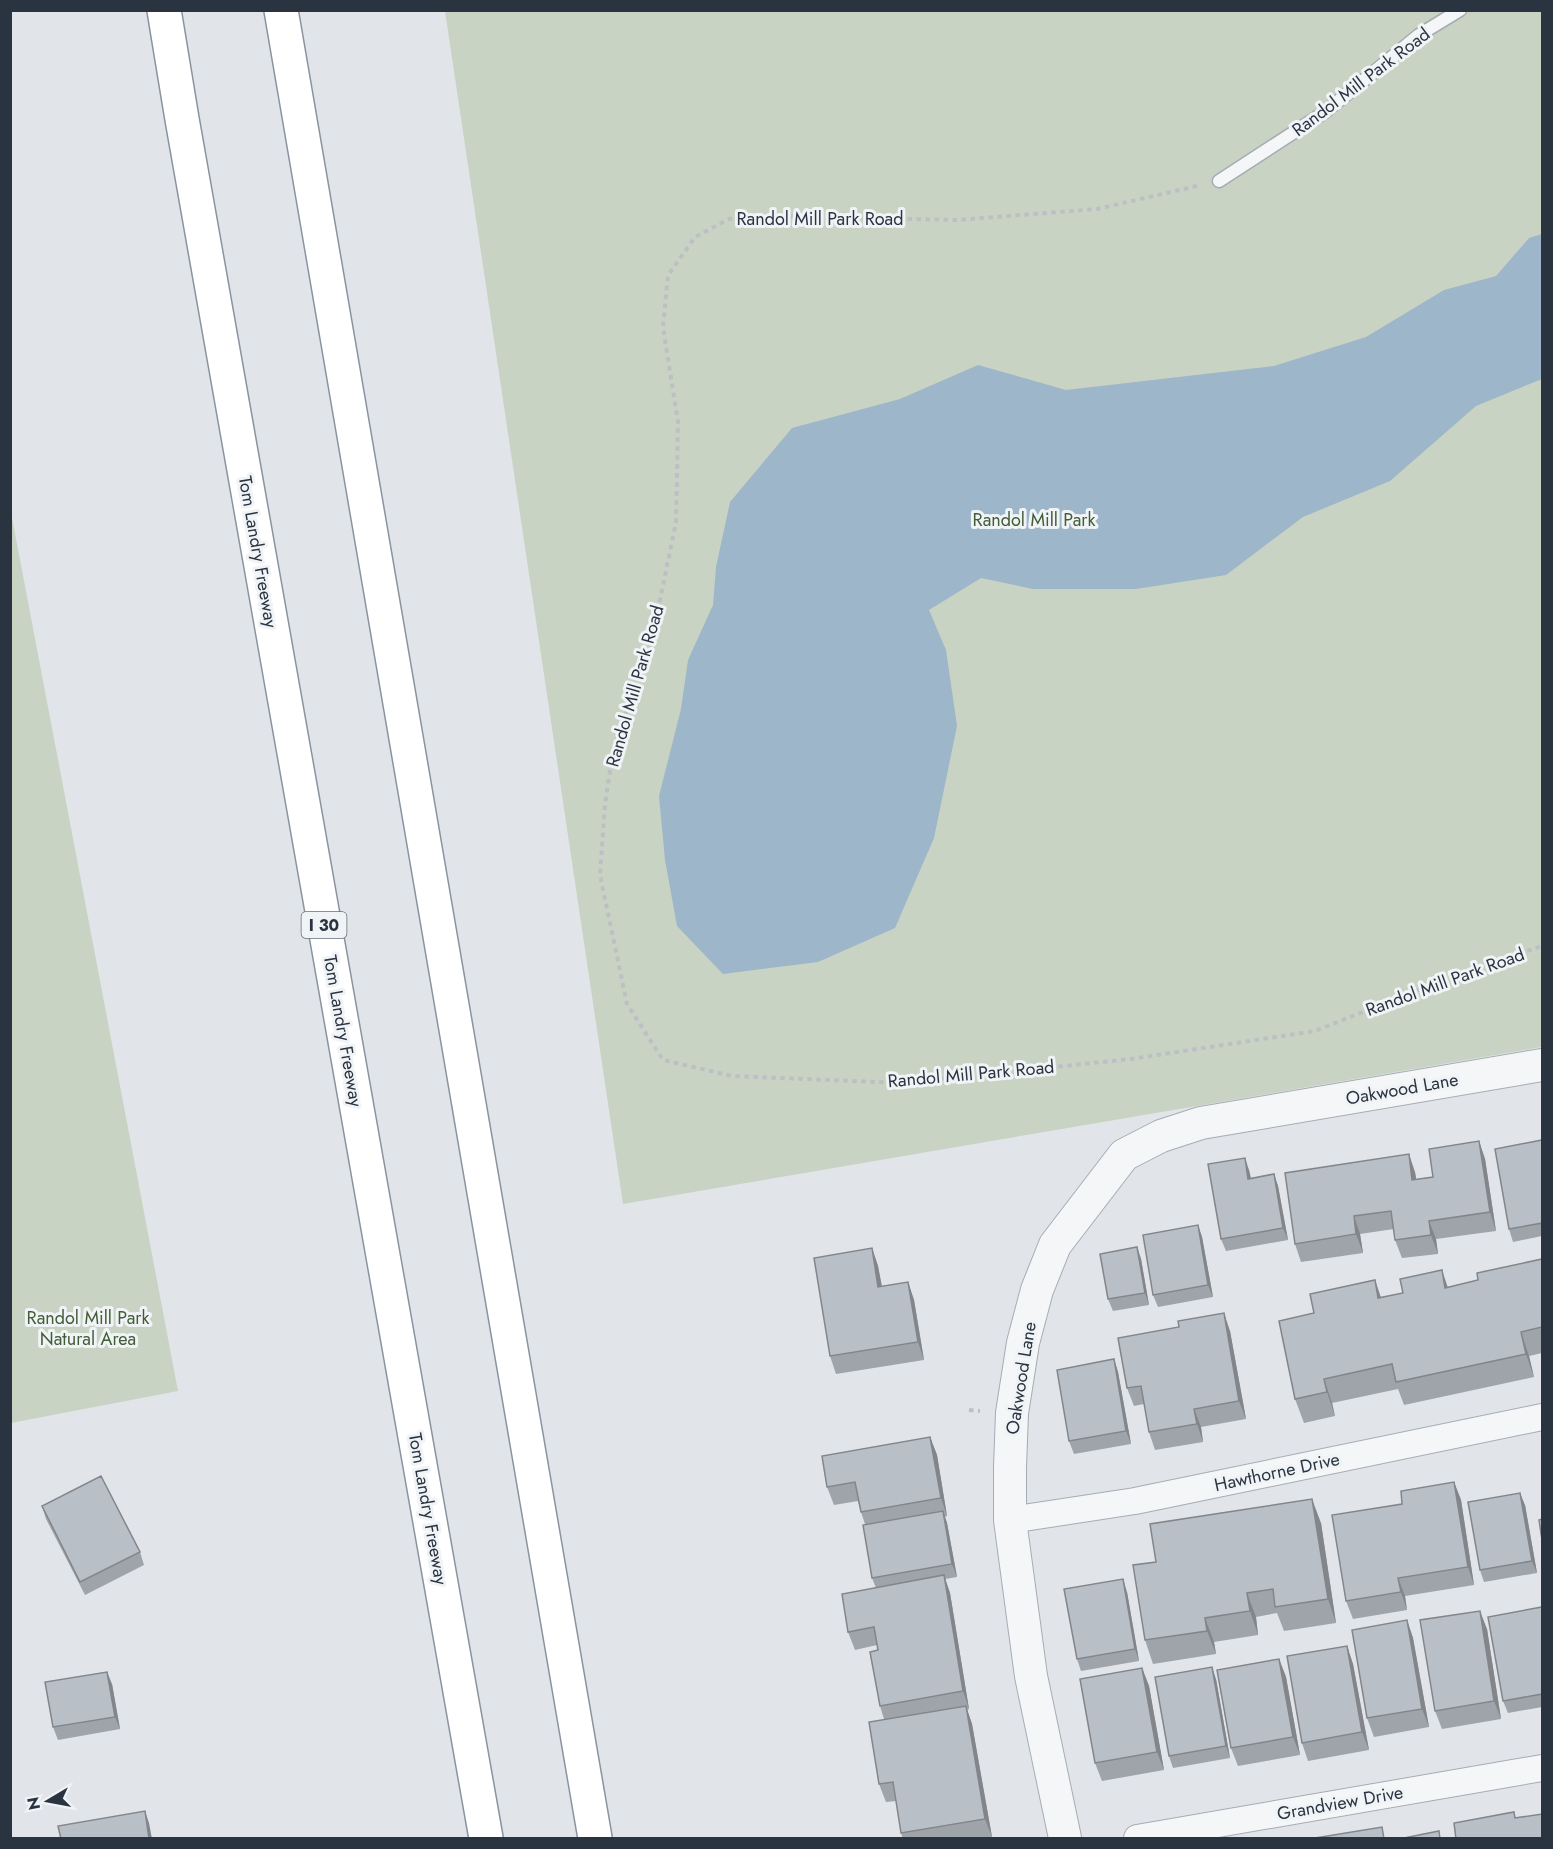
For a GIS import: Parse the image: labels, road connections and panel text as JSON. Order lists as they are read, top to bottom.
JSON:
{
  "streets": {
    "highway": ["Tom Landry Freeway", "I 30"],
    "street": ["Oakwood Lane", "Hawthorne Drive", "Grandview Drive"],
    "lane": ["Randol Mill Park Road"]
  },
  "crossings": [
    ["Oakwood Lane", "Hawthorne Drive"]
  ],
  "parks": ["Randol Mill Park", "Randol Mill Park Natural Area"],
  "north": "left"
}
